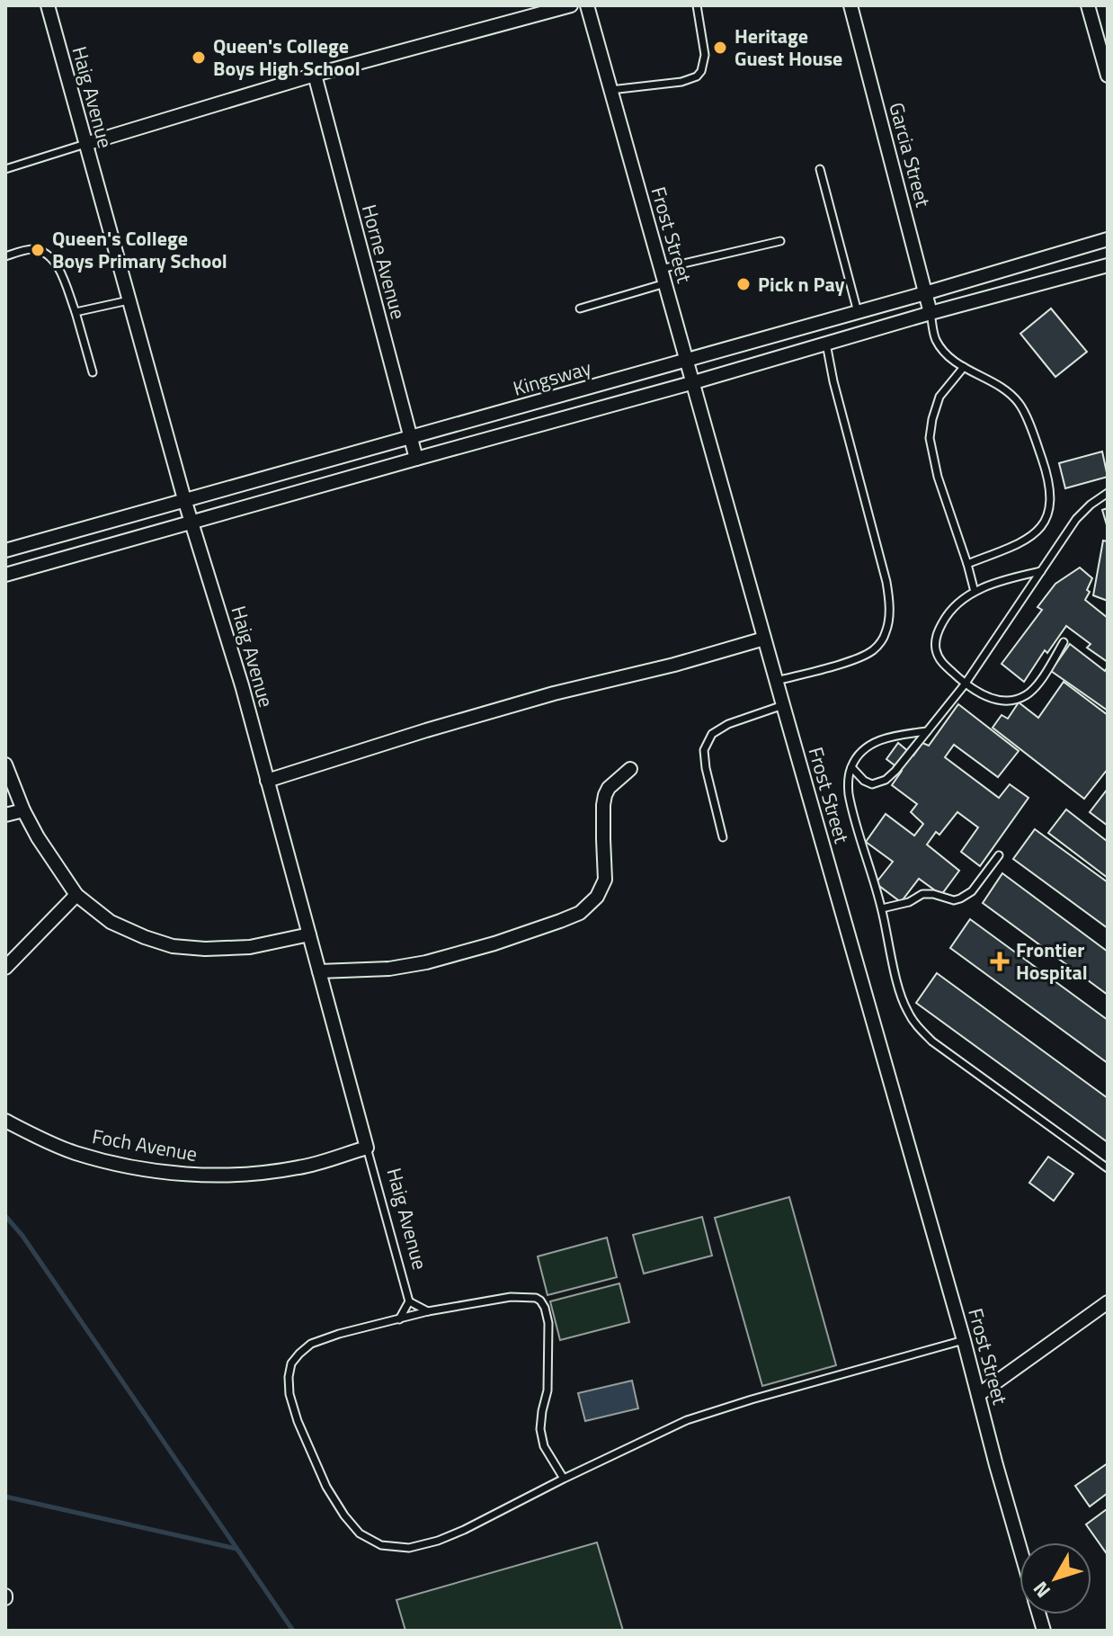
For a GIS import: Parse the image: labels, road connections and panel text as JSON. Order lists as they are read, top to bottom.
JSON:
{
  "streets": {
    "street": [
      "Haig Avenue",
      "Garcia Street",
      "Frost Street",
      "Horne Avenue",
      "Kingsway",
      "Foch Avenue"
    ]
  },
  "crossings": [
    ["Haig Avenue", "Kingsway"],
    ["Haig Avenue", "Foch Avenue"],
    ["Garcia Street", "Kingsway"],
    ["Frost Street", "Kingsway"],
    ["Horne Avenue", "Kingsway"]
  ],
  "places": {
    "other": [
      "Heritage Guest House",
      "Queen's College Boys High School",
      "Queen's College Boys Primary School",
      "Pick n Pay"
    ],
    "health": ["Frontier Hospital"]
  },
  "north": "bottom left"
}
